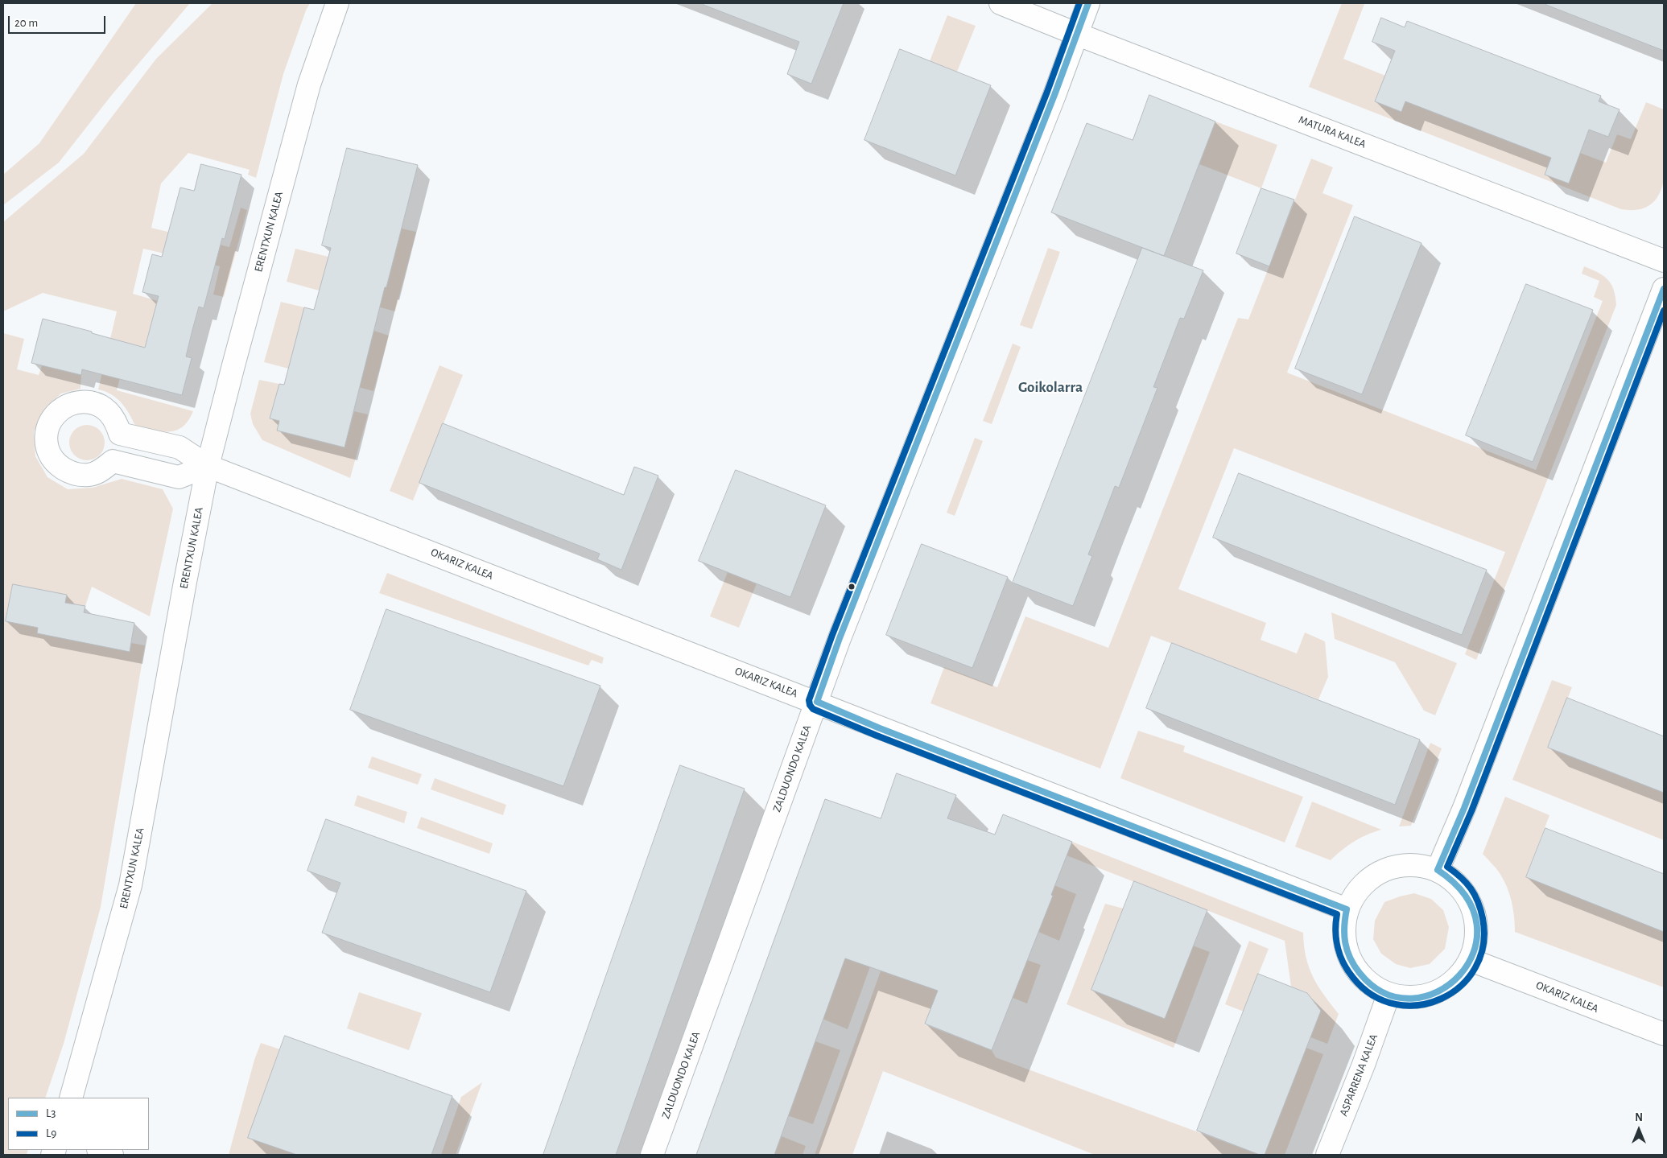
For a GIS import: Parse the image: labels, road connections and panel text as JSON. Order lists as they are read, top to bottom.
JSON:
{
  "streets": {
    "street": [
      "MATURA KALEA",
      "ERENTXUN KALEA",
      "OKARIZ KALEA",
      "ZALDUONDO KALEA",
      "ASPARRENA KALEA"
    ]
  },
  "crossings": [
    ["MATURA KALEA", "ZALDUONDO KALEA"],
    ["ERENTXUN KALEA", "OKARIZ KALEA"],
    ["OKARIZ KALEA", "ZALDUONDO KALEA"],
    ["OKARIZ KALEA", "ASPARRENA KALEA"]
  ],
  "districts": ["Goikolarra"],
  "lines": ["transit line L3", "transit line L9"],
  "legend": ["L3", "L9"],
  "scale_bar": "20 m",
  "north": "top"
}
